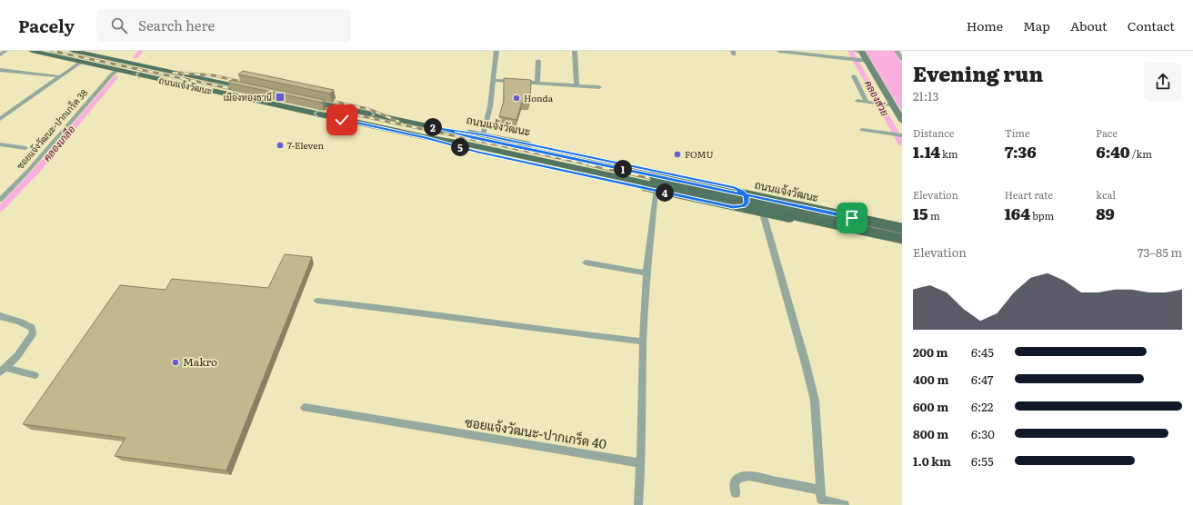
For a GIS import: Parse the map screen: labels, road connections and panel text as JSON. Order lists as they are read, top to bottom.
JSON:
{
  "streets": {
    "main road": ["ถนนแจ้งวัฒนะ"],
    "street": ["ซอยแจ้งวัฒนะ-ปากเกร็ด 38", "ซอยแจ้งวัฒนะ-ปากเกร็ด 40"]
  },
  "crossings": [
    ["ถนนแจ้งวัฒนะ", "ซอยแจ้งวัฒนะ-ปากเกร็ด 38"]
  ],
  "water": ["คลองส่วย", "คลองเกลือ"],
  "places": {
    "transit": ["เมืองทองธานี"],
    "other": [
      "Honda",
      "7-Eleven",
      "FOMU",
      "Makro"
    ]
  },
  "page": {
    "header": "Pacely",
    "search": "Search here",
    "nav": [
      "Home",
      "Map",
      "About",
      "Contact"
    ],
    "heading": ["Evening run", "21:13"],
    "stats": [
      ["Distance", "1.14 km"],
      ["Time", "7:36"],
      ["Pace", "6:40 /km"],
      ["Elevation", "15 m"],
      ["Heart rate", "164 bpm"],
      ["kcal", "89"]
    ],
    "pins": [
      "2",
      "5",
      "1",
      "4"
    ],
    "chart": ["Elevation", "73–85 m"],
    "list": [
      {
        "name": "200 m",
        "note": "6:45"
      },
      {
        "name": "400 m",
        "note": "6:47"
      },
      {
        "name": "600 m",
        "note": "6:22"
      },
      {
        "name": "800 m",
        "note": "6:30"
      },
      {
        "name": "1.0 km",
        "note": "6:55"
      }
    ]
  }
}
